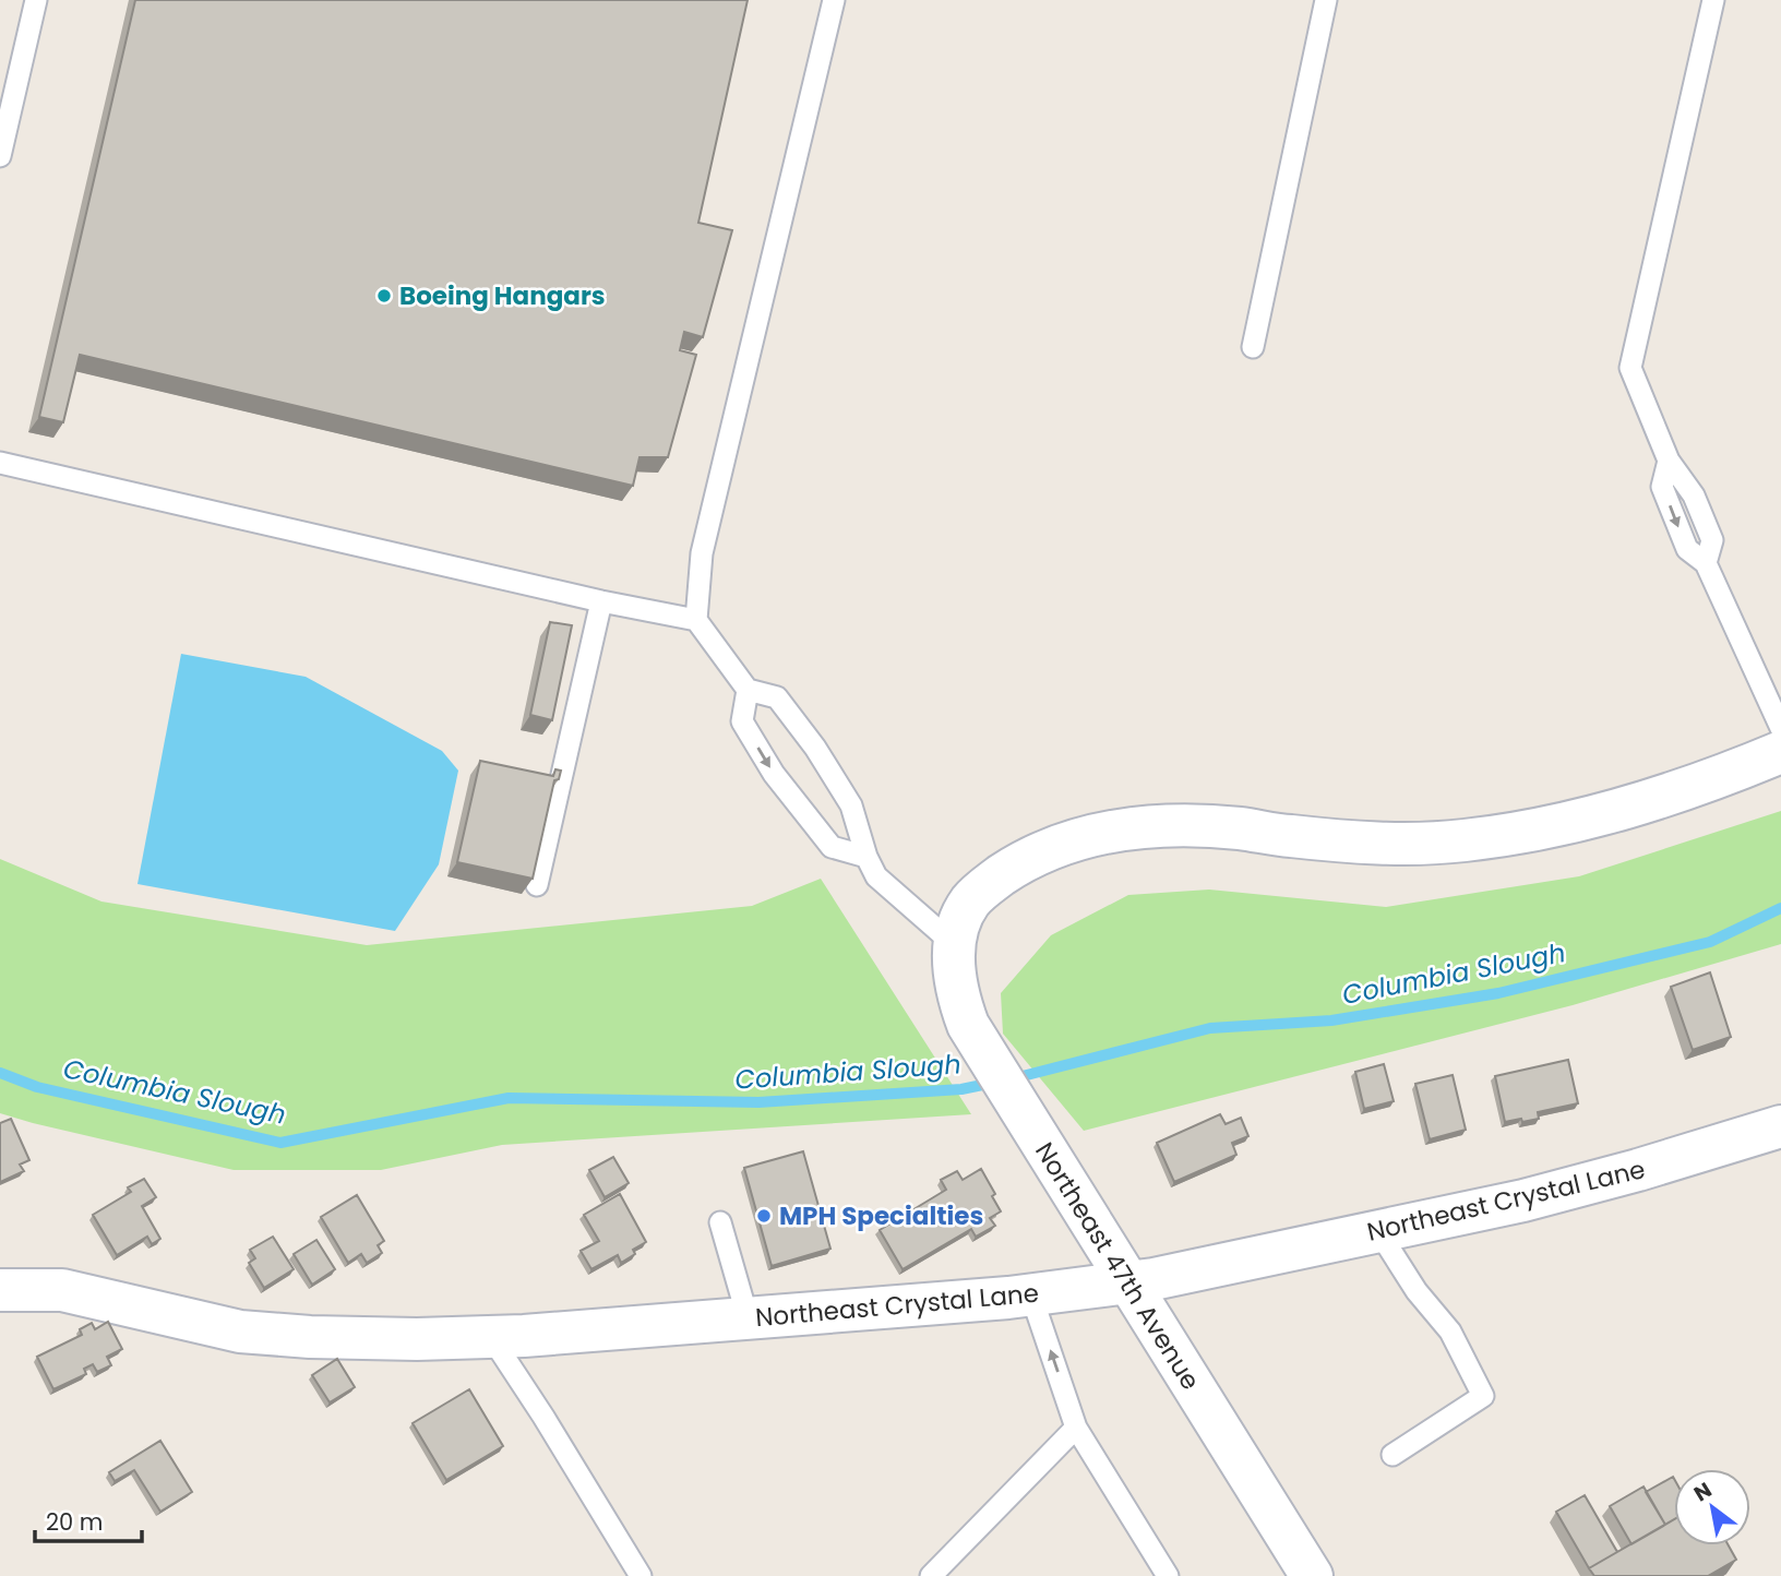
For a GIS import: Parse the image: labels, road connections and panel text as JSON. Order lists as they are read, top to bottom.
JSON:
{
  "streets": {
    "street": ["Northeast Crystal Lane", "Northeast 47th Avenue"]
  },
  "crossings": [
    ["Northeast Crystal Lane", "Northeast 47th Avenue"]
  ],
  "water": ["Columbia Slough"],
  "places": ["Boeing Hangars", "MPH Specialties"],
  "scale_bar": "20 m",
  "north": "top left"
}
